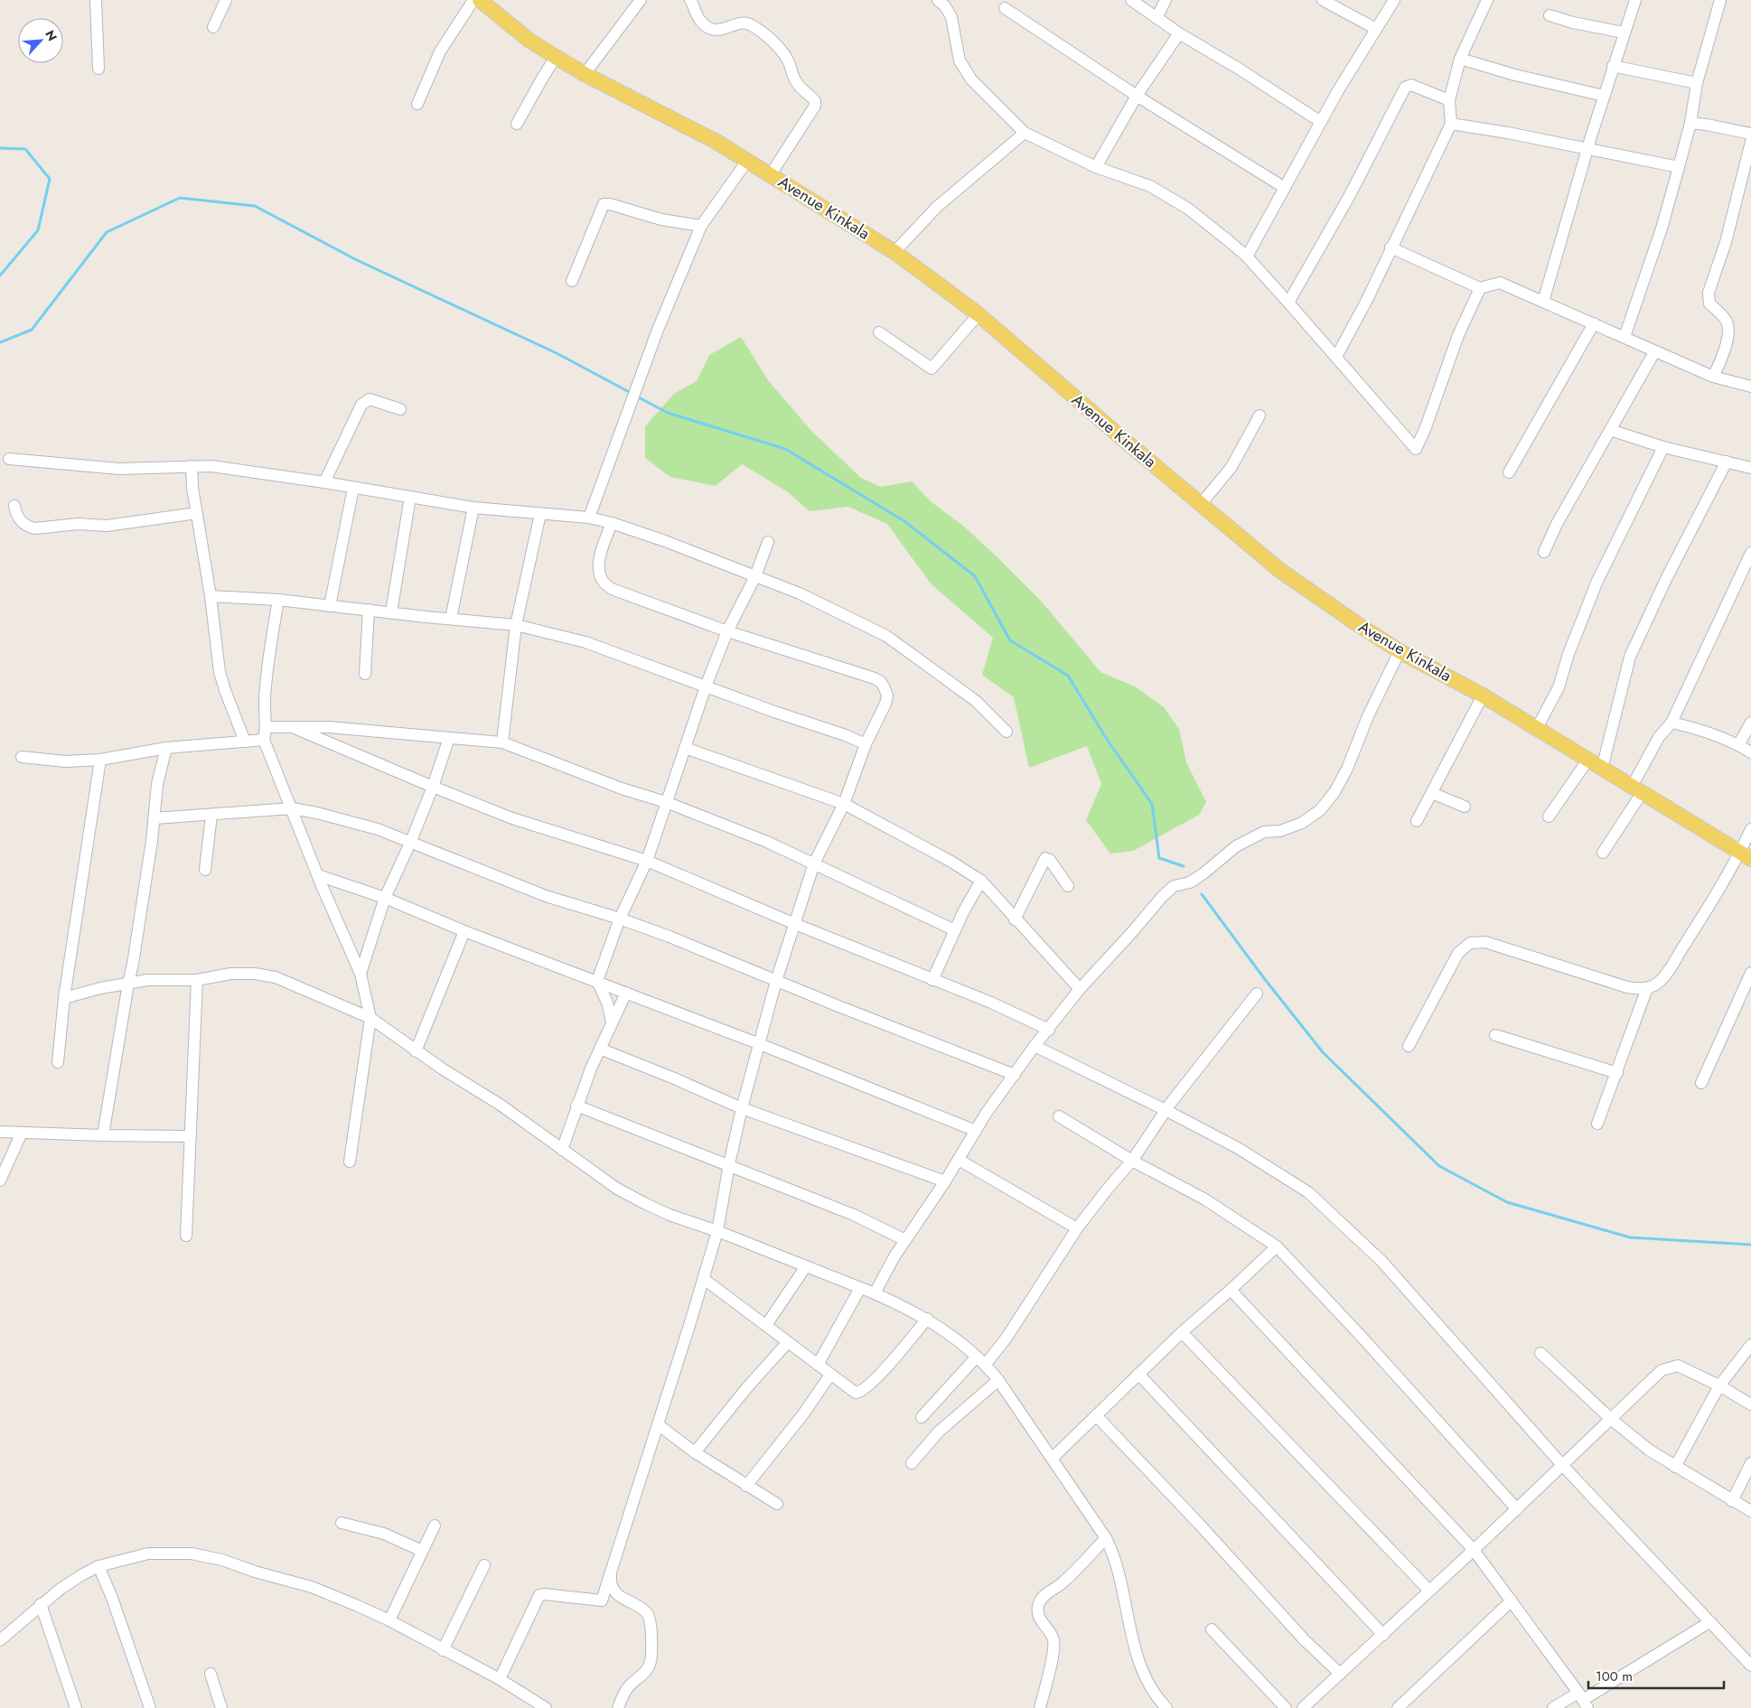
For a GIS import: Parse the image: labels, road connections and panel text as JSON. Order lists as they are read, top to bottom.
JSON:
{
  "streets": {
    "main road": ["Avenue Kinkala"]
  },
  "scale_bar": "100 m",
  "north": "top right"
}
